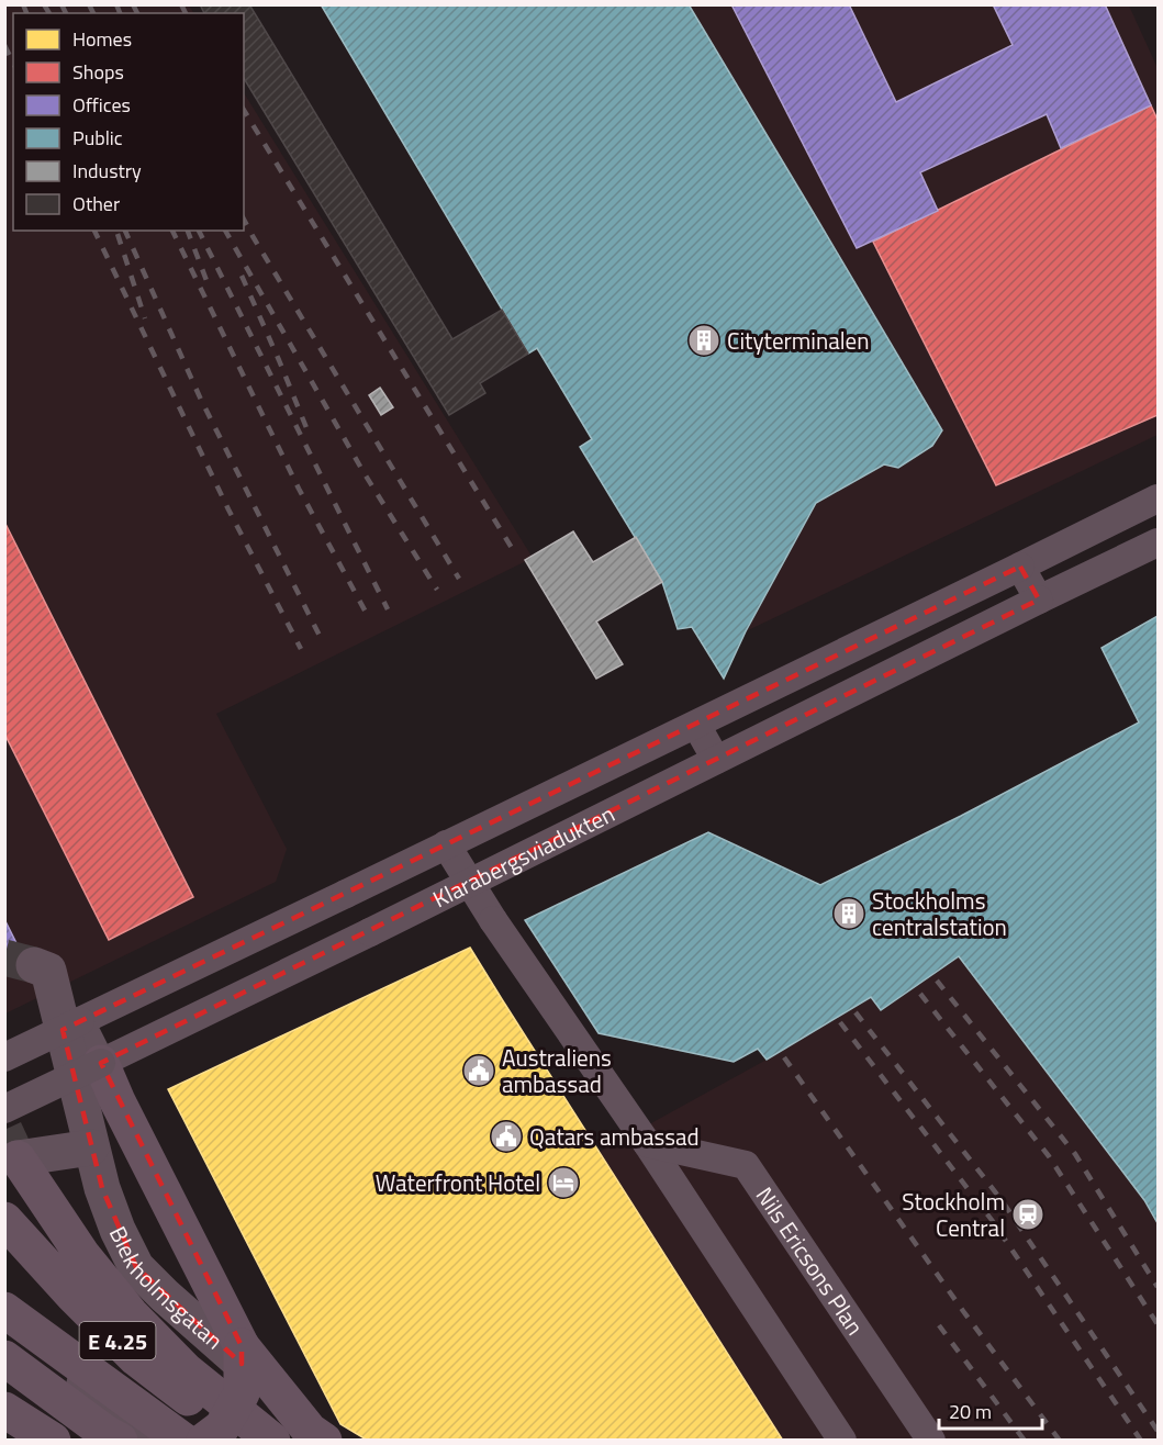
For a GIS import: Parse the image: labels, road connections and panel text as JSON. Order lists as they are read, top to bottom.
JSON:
{
  "streets": {
    "highway": ["E 4.25"],
    "street": ["Klarabergsviadukten", "Nils Ericsons Plan", "Blekholmsgatan"]
  },
  "places": {
    "building": ["Cityterminalen", "Stockholms centralstation"],
    "public building": ["Australiens ambassad", "Qatars ambassad"],
    "hotel": ["Waterfront Hotel"],
    "station": ["Stockholm Central"]
  },
  "legend": [
    "Homes",
    "Shops",
    "Offices",
    "Public",
    "Industry",
    "Other"
  ],
  "scale_bar": "20 m"
}
